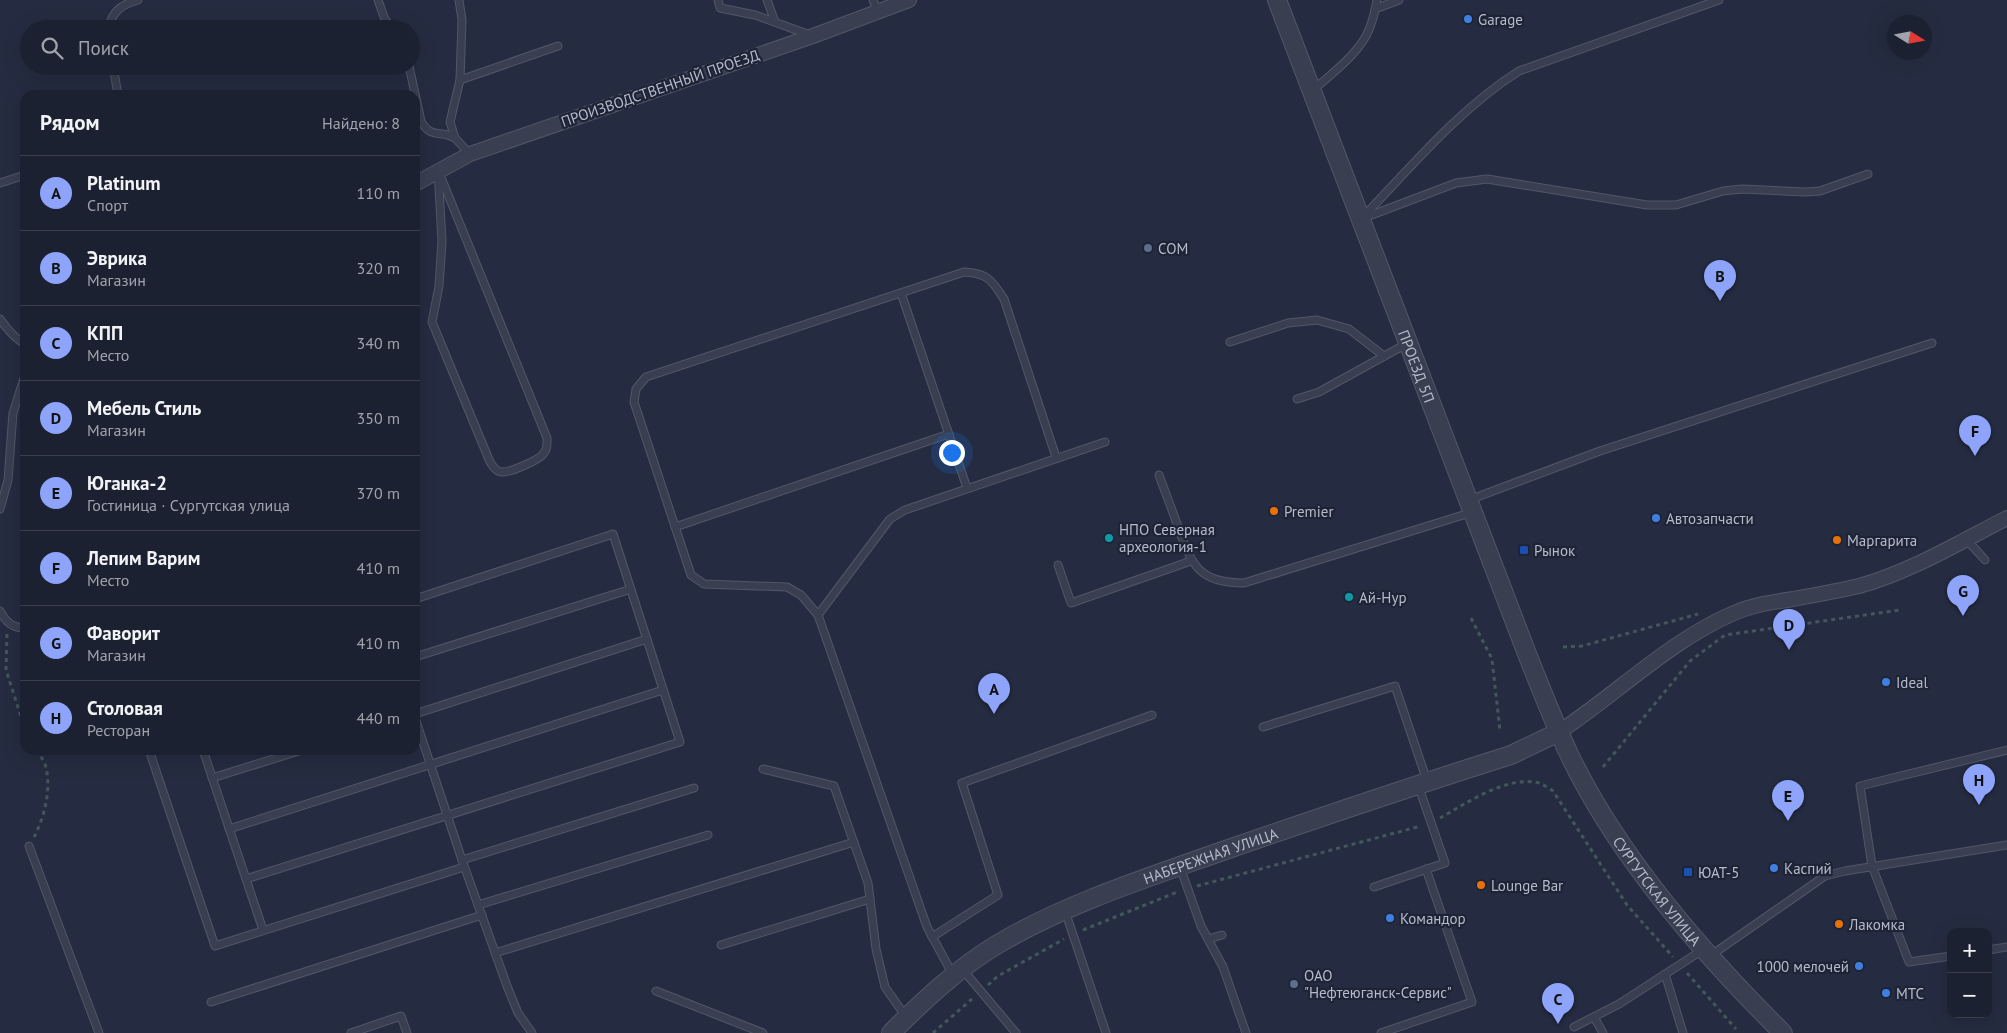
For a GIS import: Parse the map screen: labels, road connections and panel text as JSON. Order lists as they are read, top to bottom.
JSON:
{
  "streets": {
    "street": [
      "ПРОИЗВОДСТВЕННЫЙ ПРОЕЗД",
      "ПРОЕЗД 5П",
      "НАБЕРЕЖНАЯ УЛИЦА",
      "СУРГУТСКАЯ УЛИЦА"
    ]
  },
  "crossings": [
    ["ПРОЕЗД 5П", "НАБЕРЕЖНАЯ УЛИЦА"],
    ["ПРОЕЗД 5П", "СУРГУТСКАЯ УЛИЦА"],
    ["НАБЕРЕЖНАЯ УЛИЦА", "СУРГУТСКАЯ УЛИЦА"]
  ],
  "places": {
    "other": [
      "Garage",
      "СОМ",
      "Premier",
      "Автозапчасти",
      "НПО Северная археология-1",
      "Маргарита",
      "Ай-Нур",
      "Ideal",
      "Каспий",
      "Lounge Bar",
      "Командор",
      "Лакомка",
      "1000 мелочей",
      "ОАО \"Нефтеюганск-Сервис\"",
      "МТС"
    ],
    "transit": ["Рынок", "ЮАТ-5"]
  },
  "north": "right",
  "page": {
    "search": "Поиск",
    "heading": ["Рядом", "Найдено: 8"],
    "list": [
      {
        "mark": "A",
        "name": "Platinum",
        "note": "Спорт",
        "value": "110 m"
      },
      {
        "mark": "B",
        "name": "Эврика",
        "note": "Магазин",
        "value": "320 m"
      },
      {
        "mark": "C",
        "name": "КПП",
        "note": "Место",
        "value": "340 m"
      },
      {
        "mark": "D",
        "name": "Мебель Стиль",
        "note": "Магазин",
        "value": "350 m"
      },
      {
        "mark": "E",
        "name": "Юганка-2",
        "note": "Гостиница · Сургутская улица",
        "value": "370 m"
      },
      {
        "mark": "F",
        "name": "Лепим Варим",
        "note": "Место",
        "value": "410 m"
      },
      {
        "mark": "G",
        "name": "Фаворит",
        "note": "Магазин",
        "value": "410 m"
      },
      {
        "mark": "H",
        "name": "Столовая",
        "note": "Ресторан",
        "value": "440 m"
      }
    ],
    "pins": [
      "B",
      "F",
      "G",
      "D",
      "A",
      "H",
      "E",
      "C"
    ],
    "map_buttons": ["+", "−"]
  }
}
